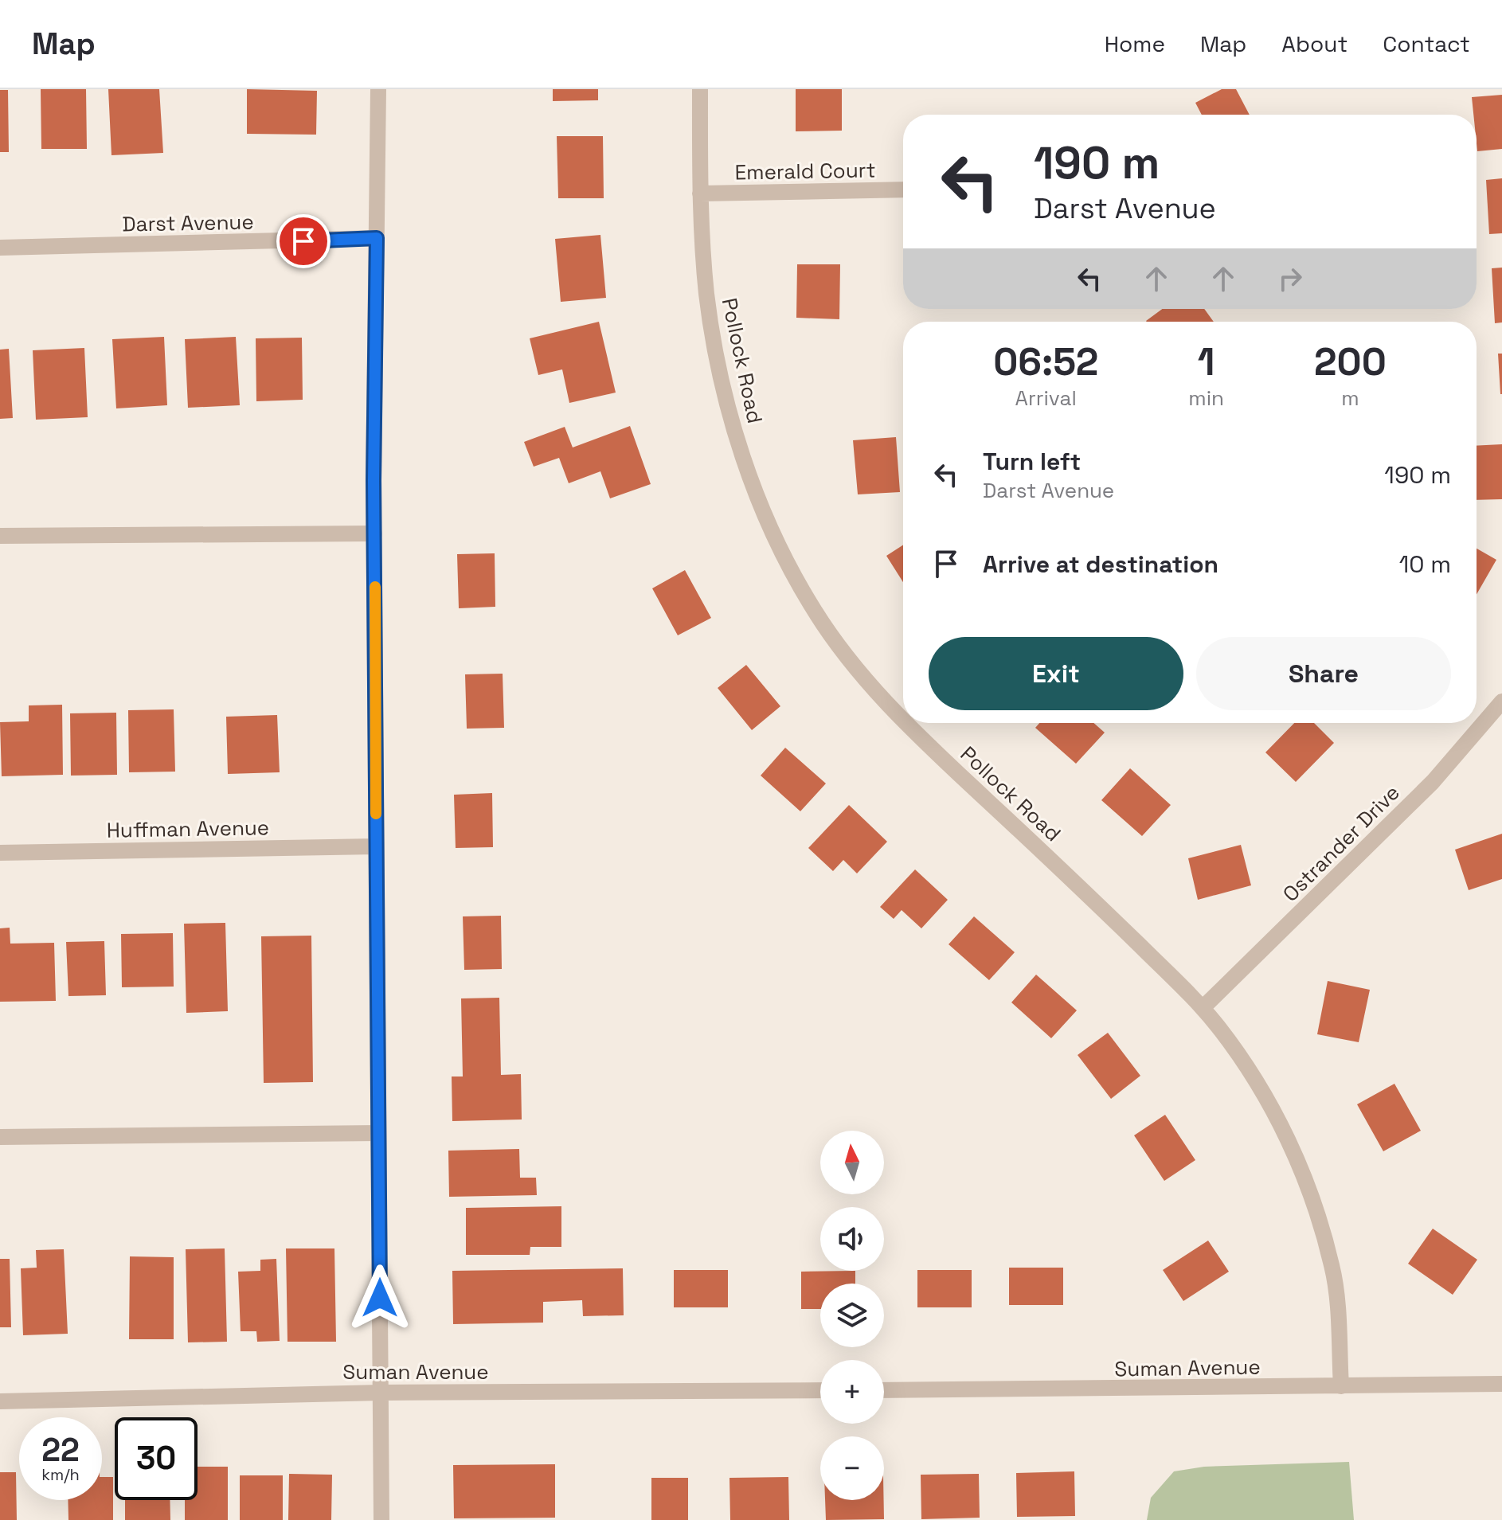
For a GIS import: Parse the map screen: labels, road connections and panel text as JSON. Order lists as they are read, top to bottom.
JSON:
{
  "streets": {
    "street": [
      "Emerald Court",
      "Darst Avenue",
      "Pollock Road",
      "Huffman Avenue",
      "Ostrander Drive",
      "Suman Avenue"
    ]
  },
  "crossings": [
    ["Emerald Court", "Pollock Road"],
    ["Pollock Road", "Ostrander Drive"],
    ["Pollock Road", "Suman Avenue"]
  ],
  "north": "top",
  "page": {
    "header": "Map",
    "nav": [
      "Home",
      "Map",
      "About",
      "Contact"
    ],
    "turn": ["190 m", "Darst Avenue"],
    "eta": [
      "06:52",
      "Arrival",
      "1",
      "min",
      "200",
      "m"
    ],
    "list": [
      {
        "name": "Turn left",
        "note": "Darst Avenue",
        "value": "190 m"
      },
      {
        "name": "Arrive at destination",
        "value": "10 m"
      }
    ],
    "buttons": ["Exit", "Share"],
    "map_buttons": ["+", "−"],
    "speed": "22 km/h",
    "limit": "30"
  }
}
